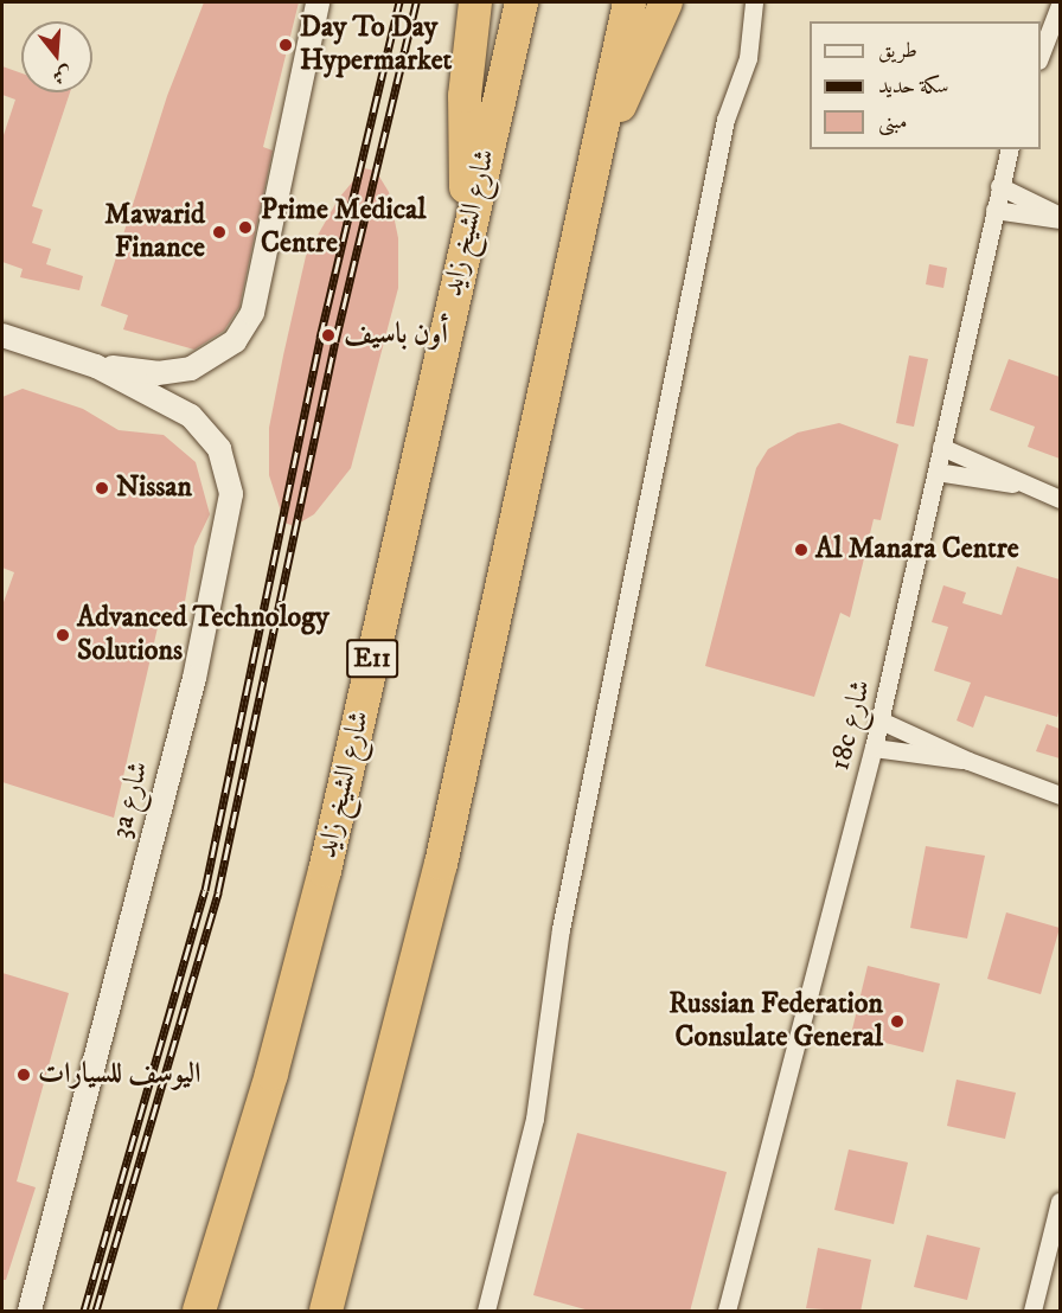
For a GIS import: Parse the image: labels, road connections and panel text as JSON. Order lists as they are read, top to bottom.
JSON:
{
  "streets": {
    "highway": ["شارع الشيخ زايد", "E11"],
    "street": ["18c شارع", "3a شارع"]
  },
  "places": [
    "Day To Day Hypermarket",
    "Prime Medical Centre",
    "Mawarid Finance",
    "أون باسيف",
    "Nissan",
    "Al Manara Centre",
    "Advanced Technology Solutions",
    "Russian Federation Consulate General",
    "اليوسف للسيارات"
  ],
  "legend": ["طريق", "سكة حديد", "مبنى"],
  "north": "bottom"
}
